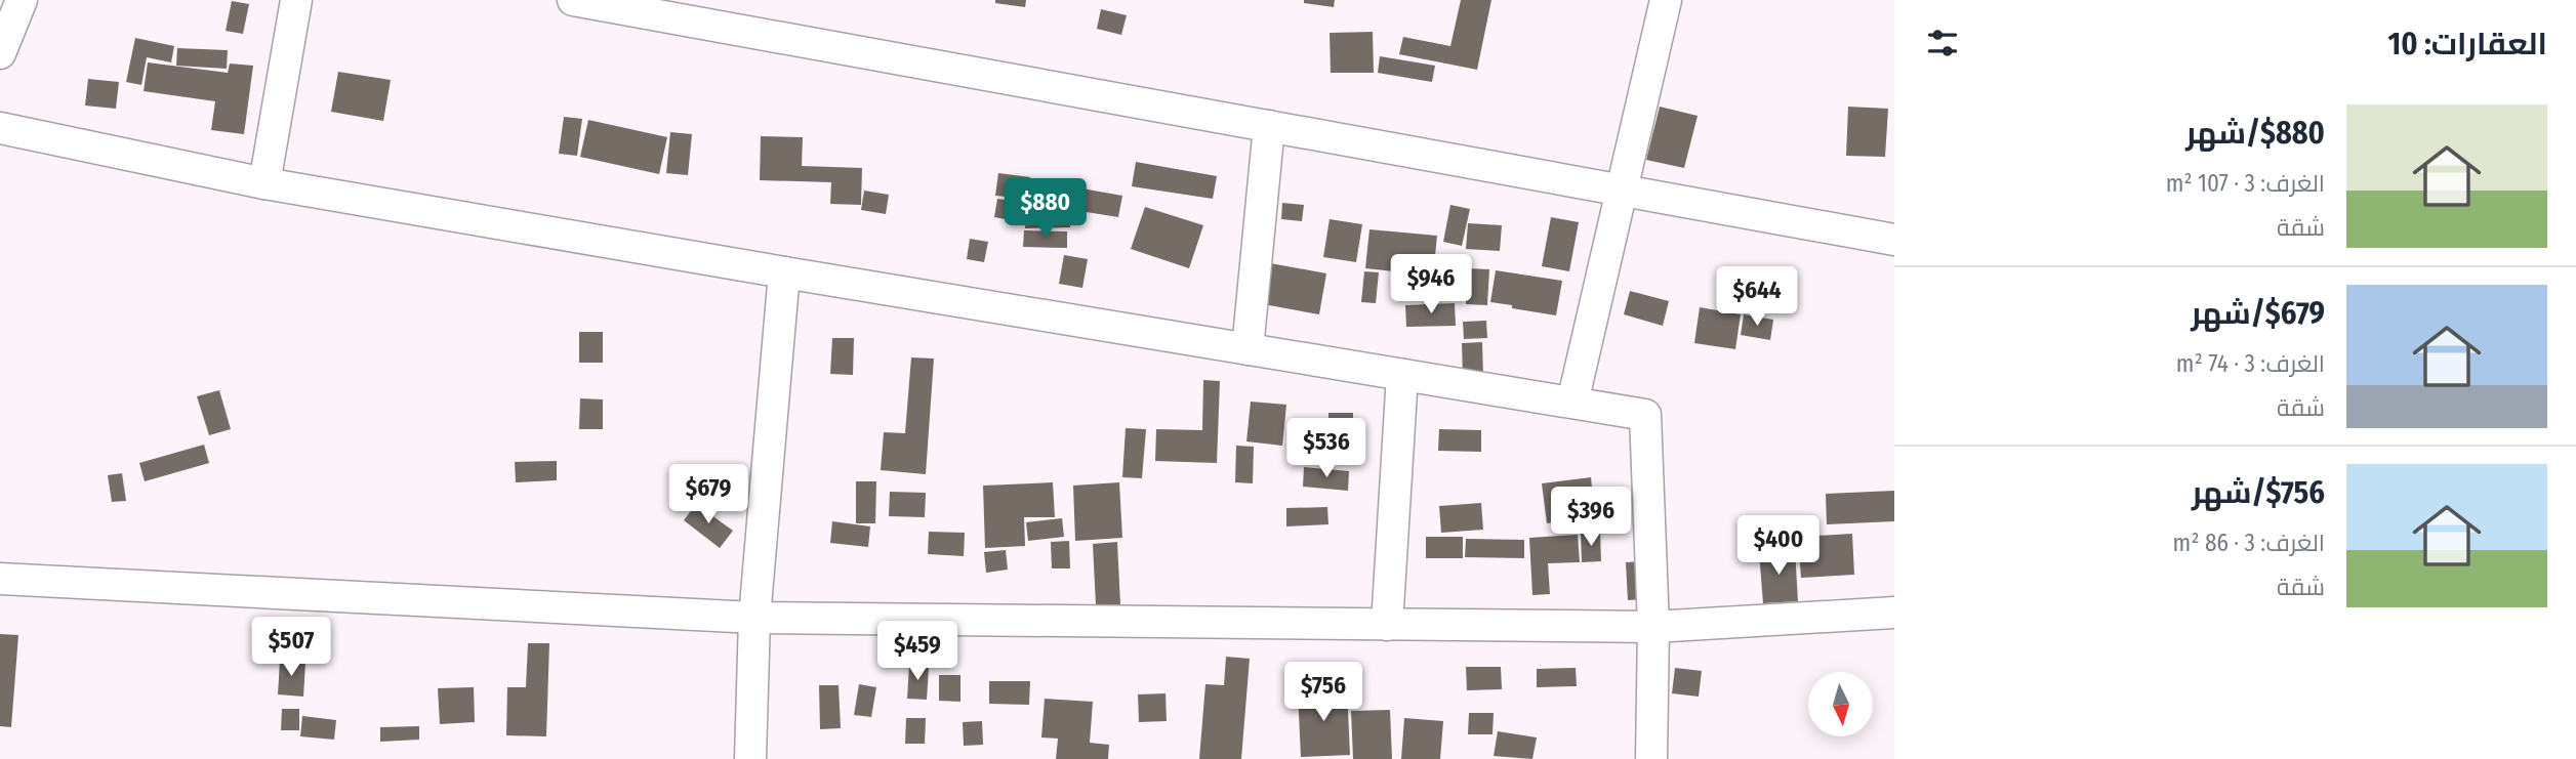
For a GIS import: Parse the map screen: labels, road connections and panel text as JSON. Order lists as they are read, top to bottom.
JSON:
{
  "north": "bottom",
  "page": {
    "heading": "العقارات: 10",
    "list": [
      {
        "name": "$880/شهر",
        "note": "الغرف: 3 · 107 m² · شقة"
      },
      {
        "name": "$679/شهر",
        "note": "الغرف: 3 · 74 m² · شقة"
      },
      {
        "name": "$756/شهر",
        "note": "الغرف: 3 · 86 m² · شقة"
      }
    ],
    "price": [
      "$880",
      "$946",
      "$644",
      "$536",
      "$679",
      "$396",
      "$400",
      "$507",
      "$459",
      "$756"
    ]
  }
}
